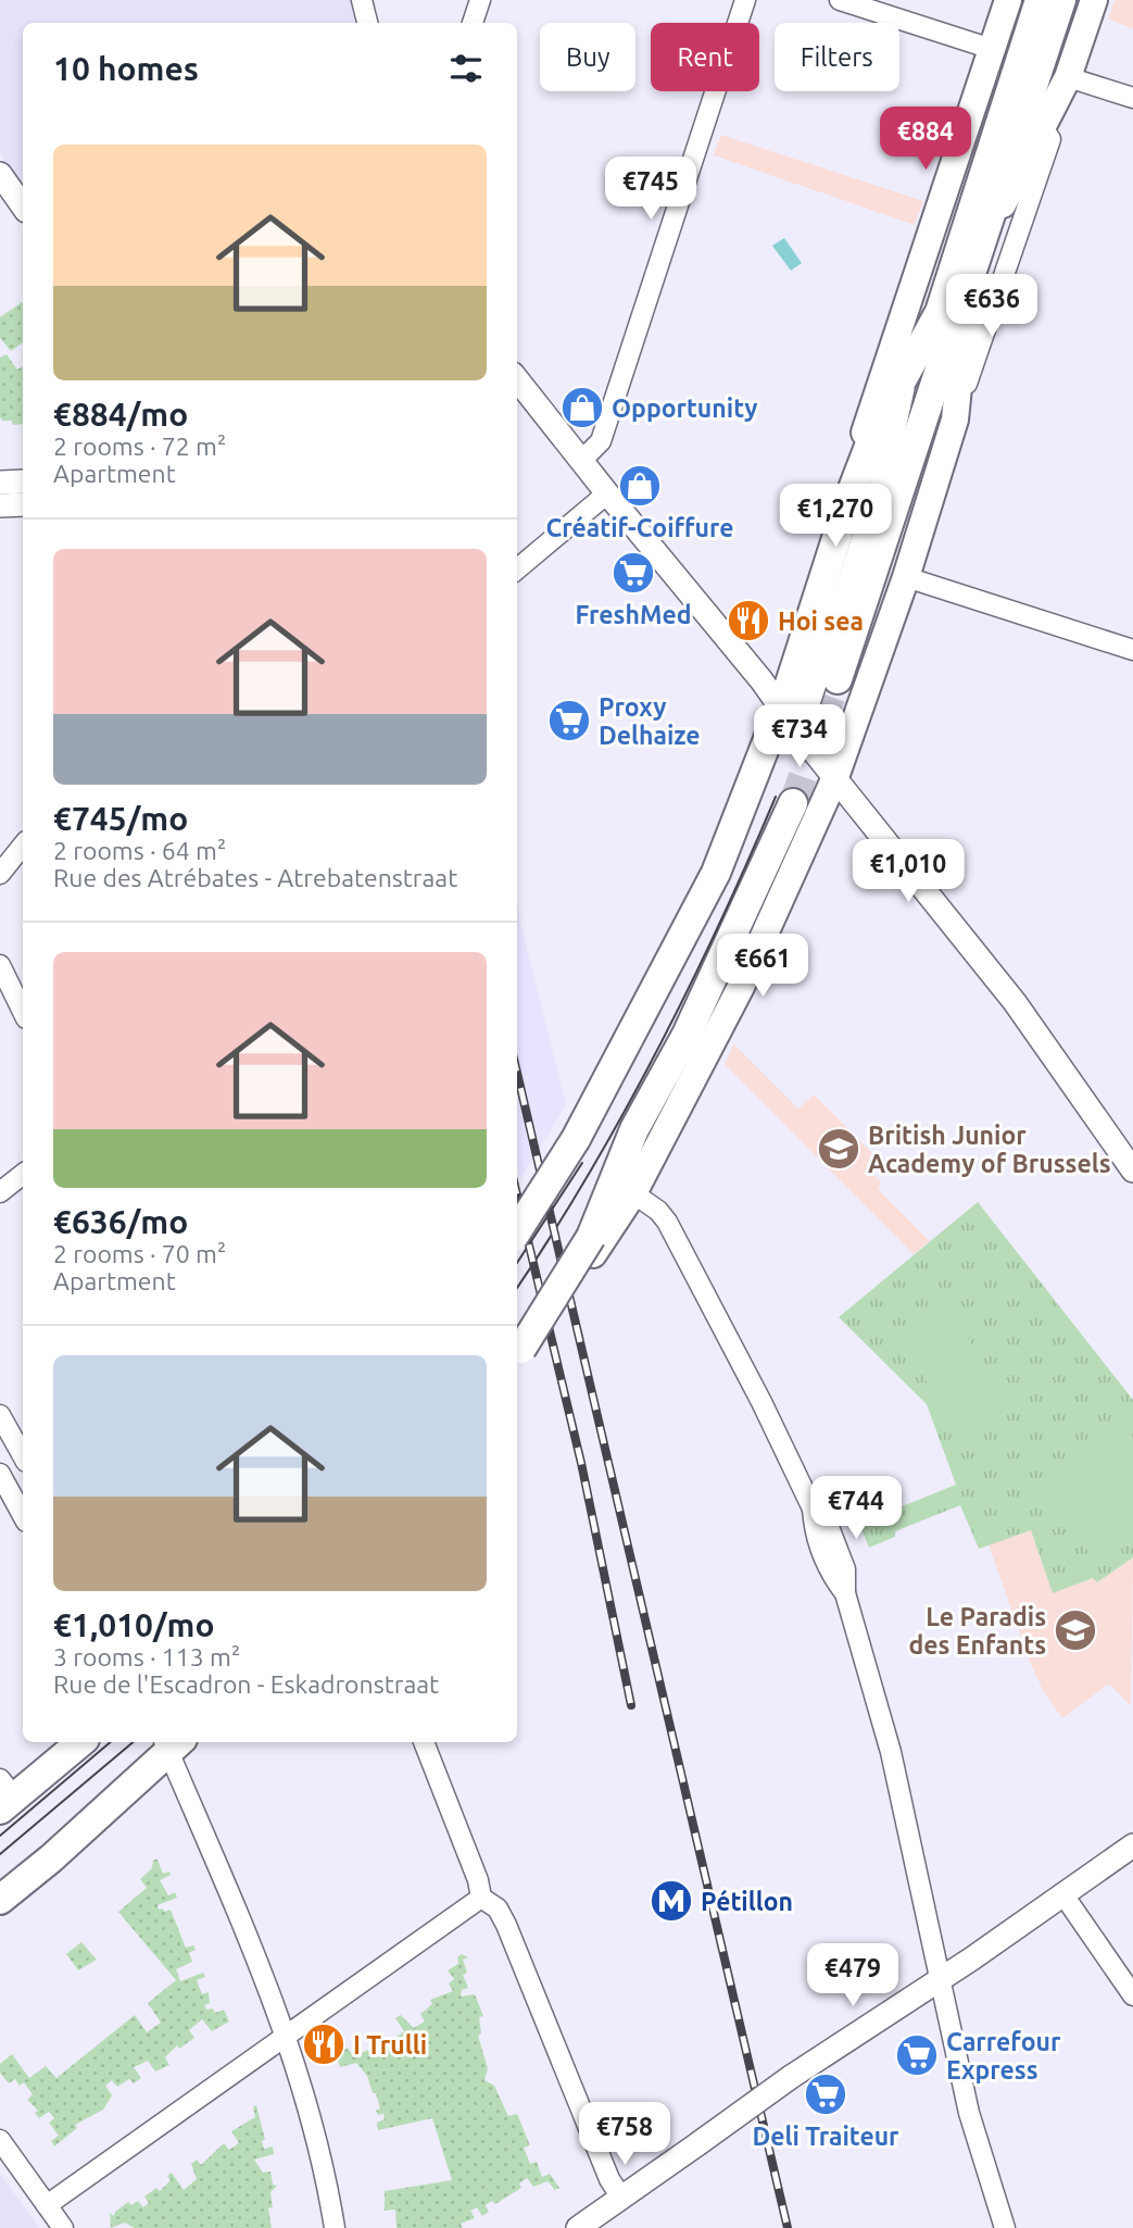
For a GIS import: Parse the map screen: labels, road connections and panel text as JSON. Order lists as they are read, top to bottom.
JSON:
{
  "places": {
    "shop": ["Opportunity", "Créatif-Coiffure"],
    "supermarket": [
      "FreshMed",
      "Proxy Delhaize",
      "Carrefour Express",
      "Deli Traiteur"
    ],
    "restaurant": ["Hoi sea", "I Trulli"],
    "school or university": ["British Junior Academy of Brussels", "Le Paradis des Enfants"],
    "metro station": ["Pétillon"]
  },
  "page": {
    "chip": ["Buy", "Rent", "Filters"],
    "heading": "10 homes",
    "price": [
      "€884",
      "€745",
      "€636",
      "€1,270",
      "€734",
      "€1,010",
      "€661",
      "€744",
      "€479",
      "€758"
    ],
    "list": [
      {
        "name": "€884/mo",
        "note": "2 rooms · 72 m² · Apartment"
      },
      {
        "name": "€745/mo",
        "note": "2 rooms · 64 m² · Rue des Atrébates - Atrebatenstraat"
      },
      {
        "name": "€636/mo",
        "note": "2 rooms · 70 m² · Apartment"
      },
      {
        "name": "€1,010/mo",
        "note": "3 rooms · 113 m² · Rue de l'Escadron - Eskadronstraat"
      }
    ]
  }
}
